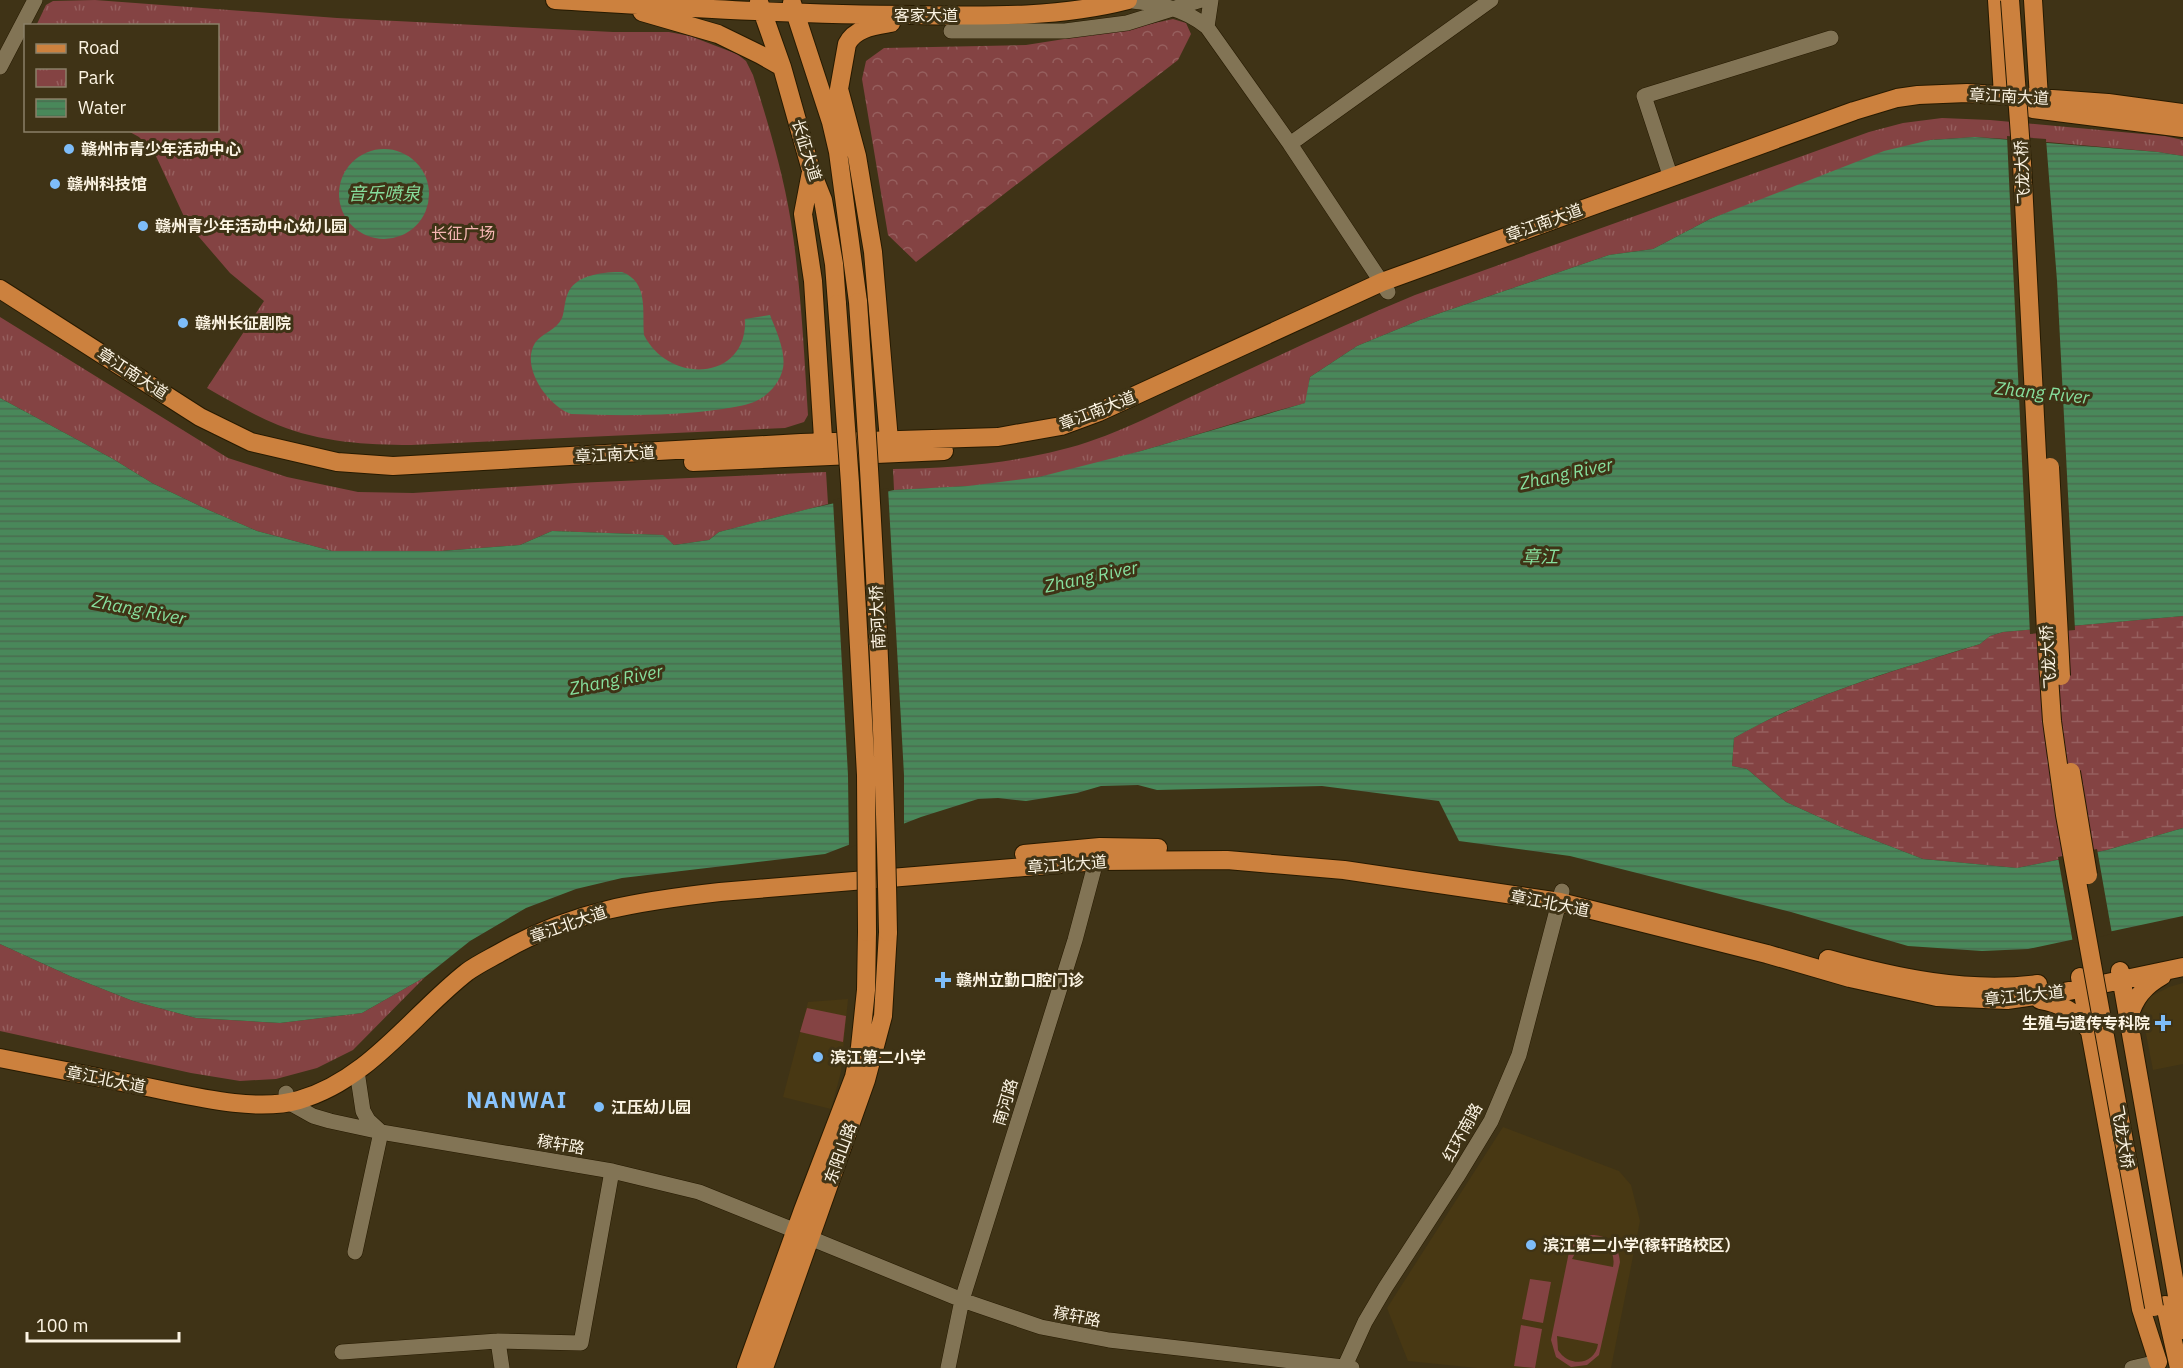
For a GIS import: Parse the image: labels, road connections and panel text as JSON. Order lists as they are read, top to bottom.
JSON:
{
  "streets": {
    "main road": [
      "客家大道",
      "章江南大道",
      "长征大道",
      "飞龙大桥",
      "南河大桥",
      "章江北大道",
      "东阳山路"
    ],
    "street": ["南河路", "红环南路", "稼轩路"]
  },
  "crossings": [
    ["客家大道", "长征大道"],
    ["长征大道", "南河大桥"],
    ["南河大桥", "东阳山路"],
    ["章江北大道", "南河路"],
    ["章江北大道", "红环南路"],
    ["章江北大道", "稼轩路"],
    ["南河路", "稼轩路"],
    ["红环南路", "稼轩路"],
    ["稼轩路", "东阳山路"]
  ],
  "districts": ["NANWAI"],
  "water": ["音乐喷泉", "Zhang River", "章江"],
  "parks": ["长征广场"],
  "places": {
    "other": [
      "赣州市青少年活动中心",
      "赣州科技馆",
      "赣州青少年活动中心幼儿园",
      "赣州长征剧院",
      "滨江第二小学",
      "江压幼儿园",
      "滨江第二小学(稼轩路校区）"
    ],
    "health": ["赣州立勤口腔门诊", "生殖与遗传专科院"]
  },
  "legend": ["Road", "Park", "Water"],
  "scale_bar": "100 m"
}
